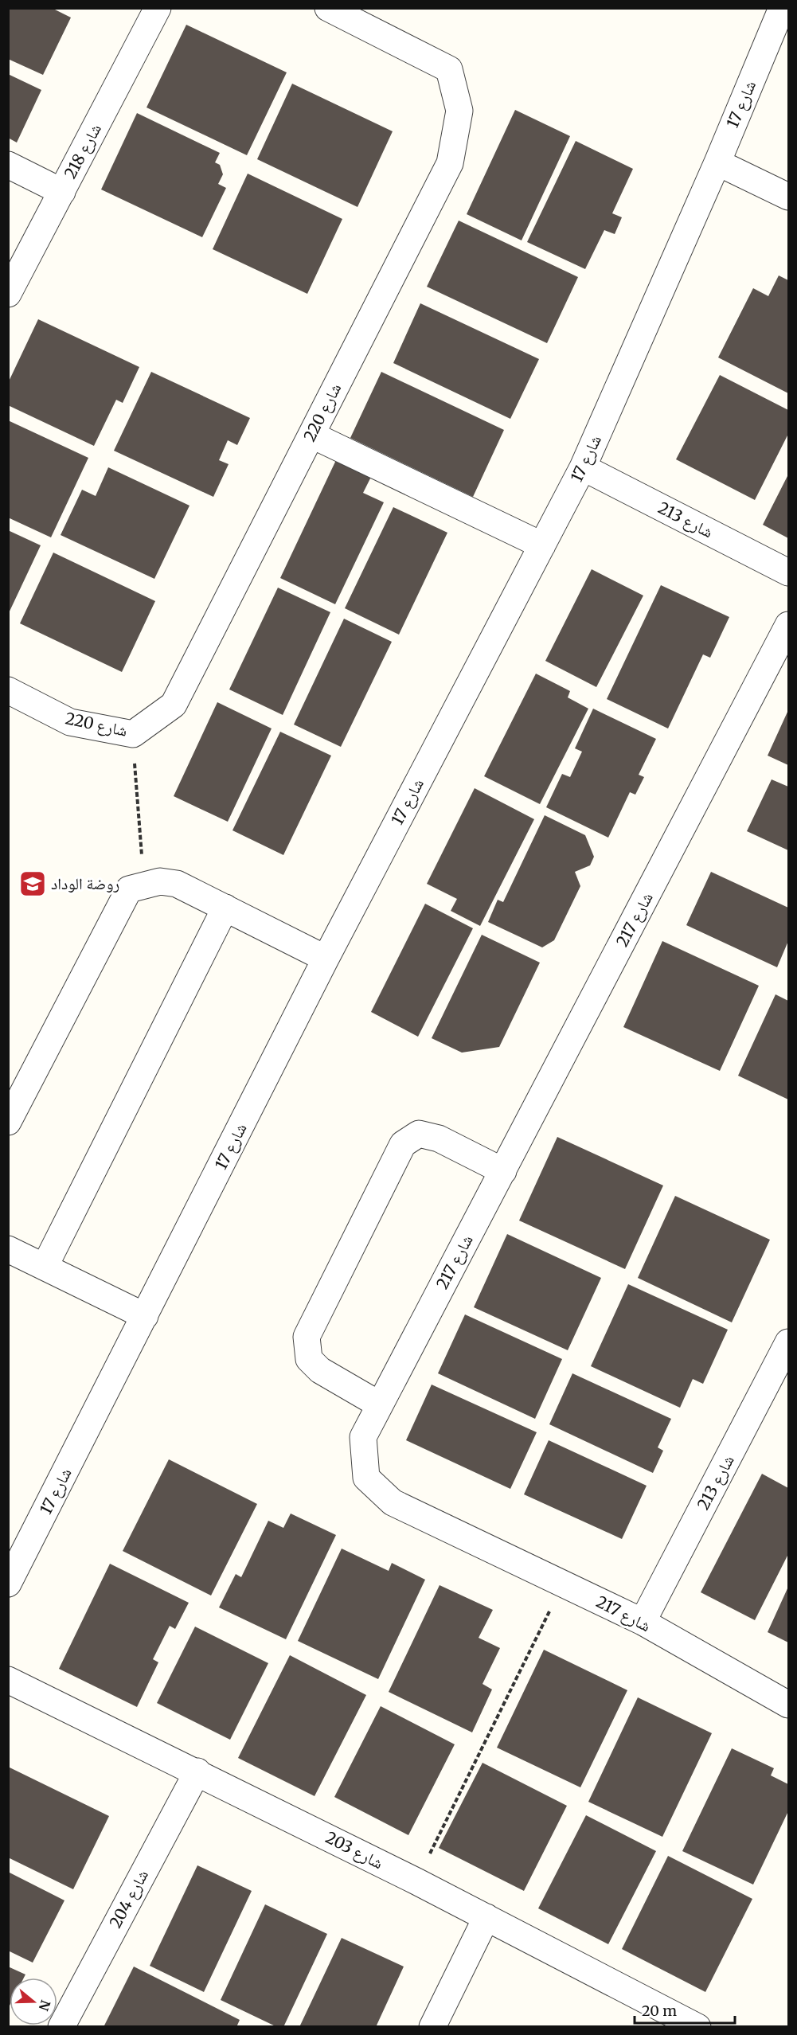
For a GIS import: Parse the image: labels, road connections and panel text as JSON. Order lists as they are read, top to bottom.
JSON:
{
  "streets": {
    "street": [
      "شارع 17",
      "شارع 218",
      "شارع 220",
      "شارع 213",
      "شارع 217",
      "شارع 203",
      "شارع 204"
    ]
  },
  "crossings": [
    ["شارع 17", "شارع 213"],
    ["شارع 213", "شارع 217"],
    ["شارع 203", "شارع 204"]
  ],
  "places": {
    "school or university": ["روضة الوداد"]
  },
  "scale_bar": "20 m",
  "north": "right"
}
